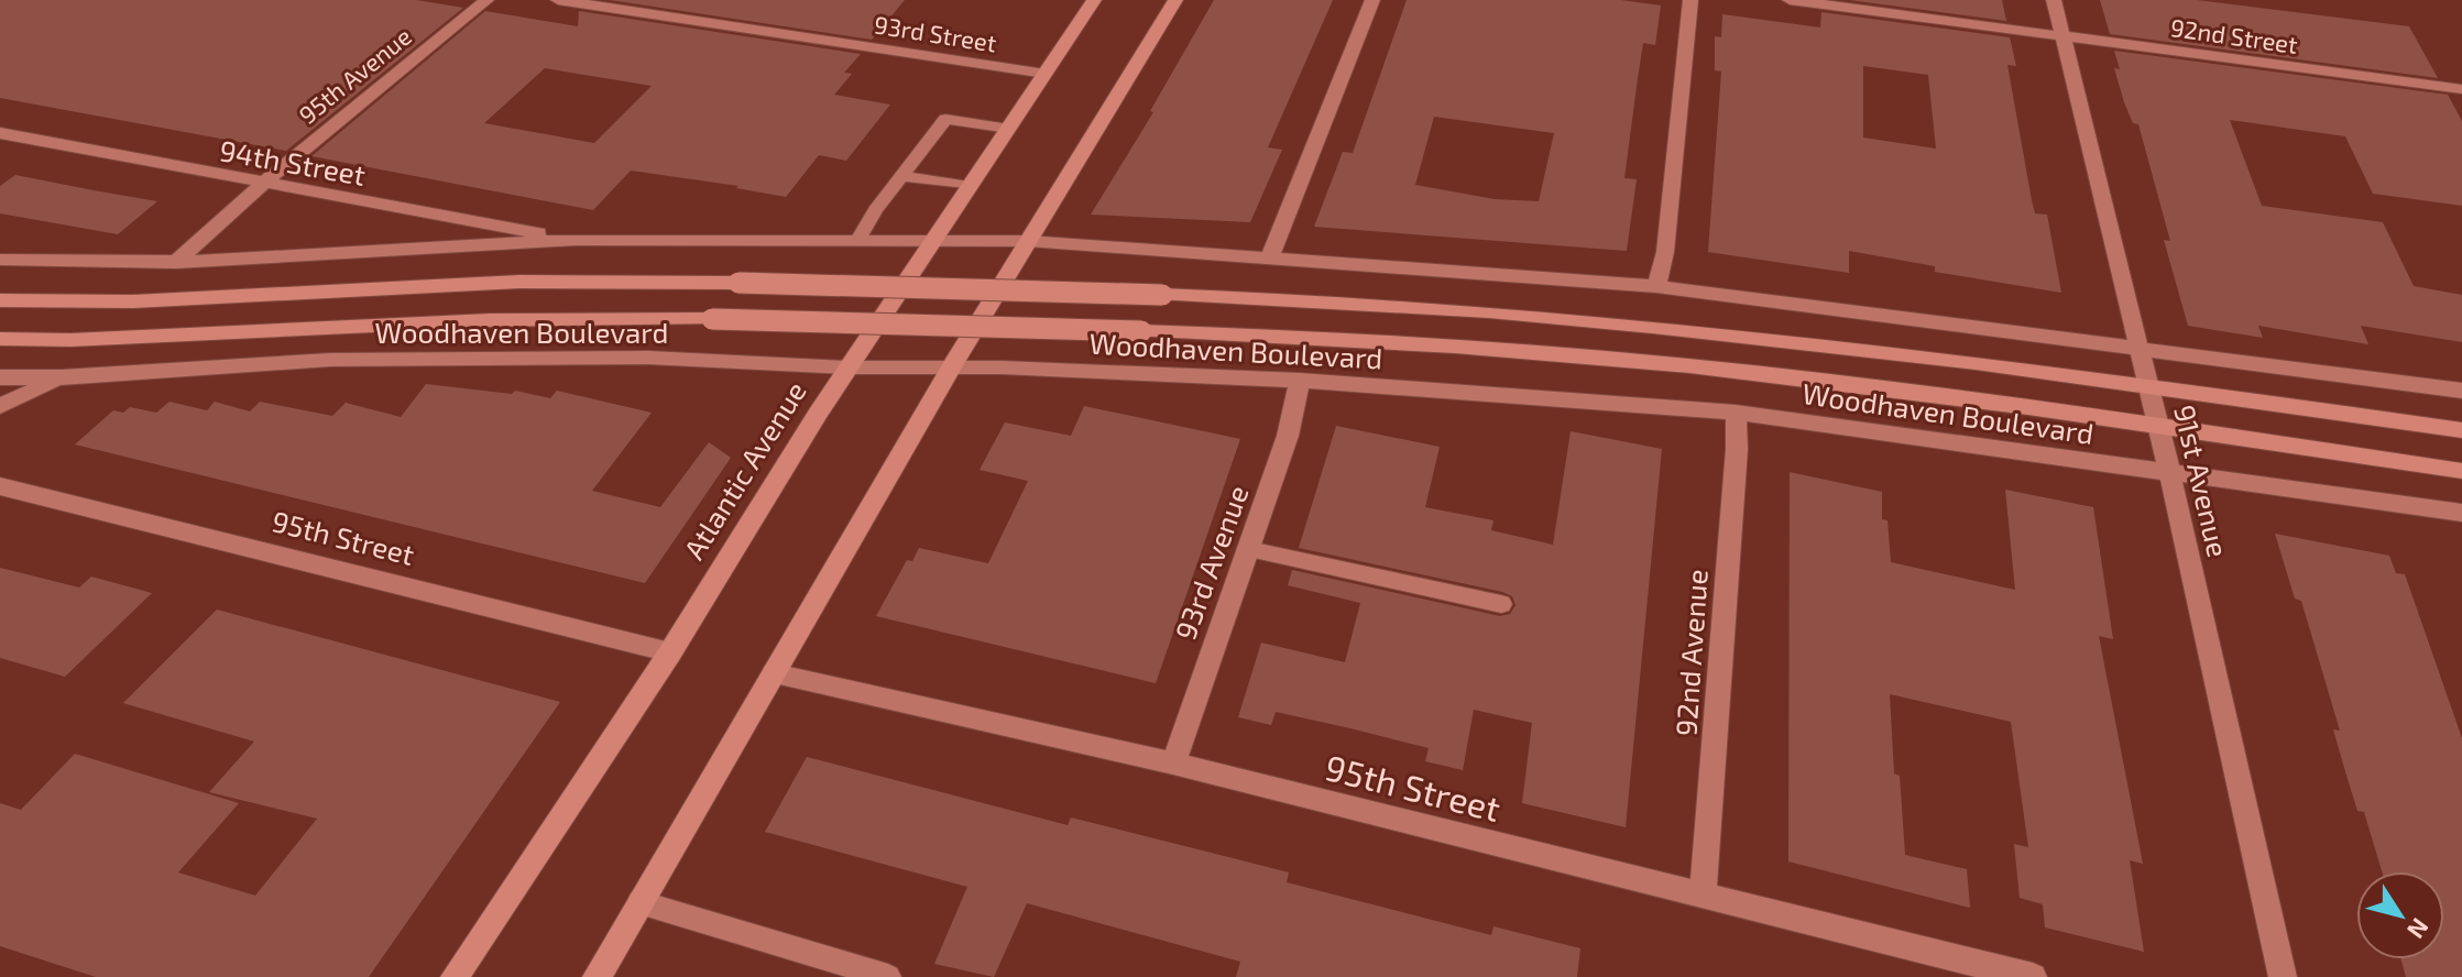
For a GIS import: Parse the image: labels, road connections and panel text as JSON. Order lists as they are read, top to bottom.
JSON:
{
  "streets": {
    "main road": ["Woodhaven Boulevard", "Atlantic Avenue"],
    "street": [
      "93rd Street",
      "92nd Street",
      "95th Avenue",
      "94th Street",
      "91st Avenue",
      "95th Street",
      "93rd Avenue",
      "92nd Avenue"
    ]
  },
  "crossings": [
    ["93rd Street", "Atlantic Avenue"],
    ["92nd Street", "91st Avenue"],
    ["95th Avenue", "94th Street"],
    ["Woodhaven Boulevard", "Atlantic Avenue"],
    ["Woodhaven Boulevard", "91st Avenue"],
    ["Woodhaven Boulevard", "93rd Avenue"],
    ["Woodhaven Boulevard", "92nd Avenue"],
    ["Atlantic Avenue", "95th Street"],
    ["95th Street", "93rd Avenue"],
    ["95th Street", "92nd Avenue"]
  ],
  "north": "bottom right"
}
